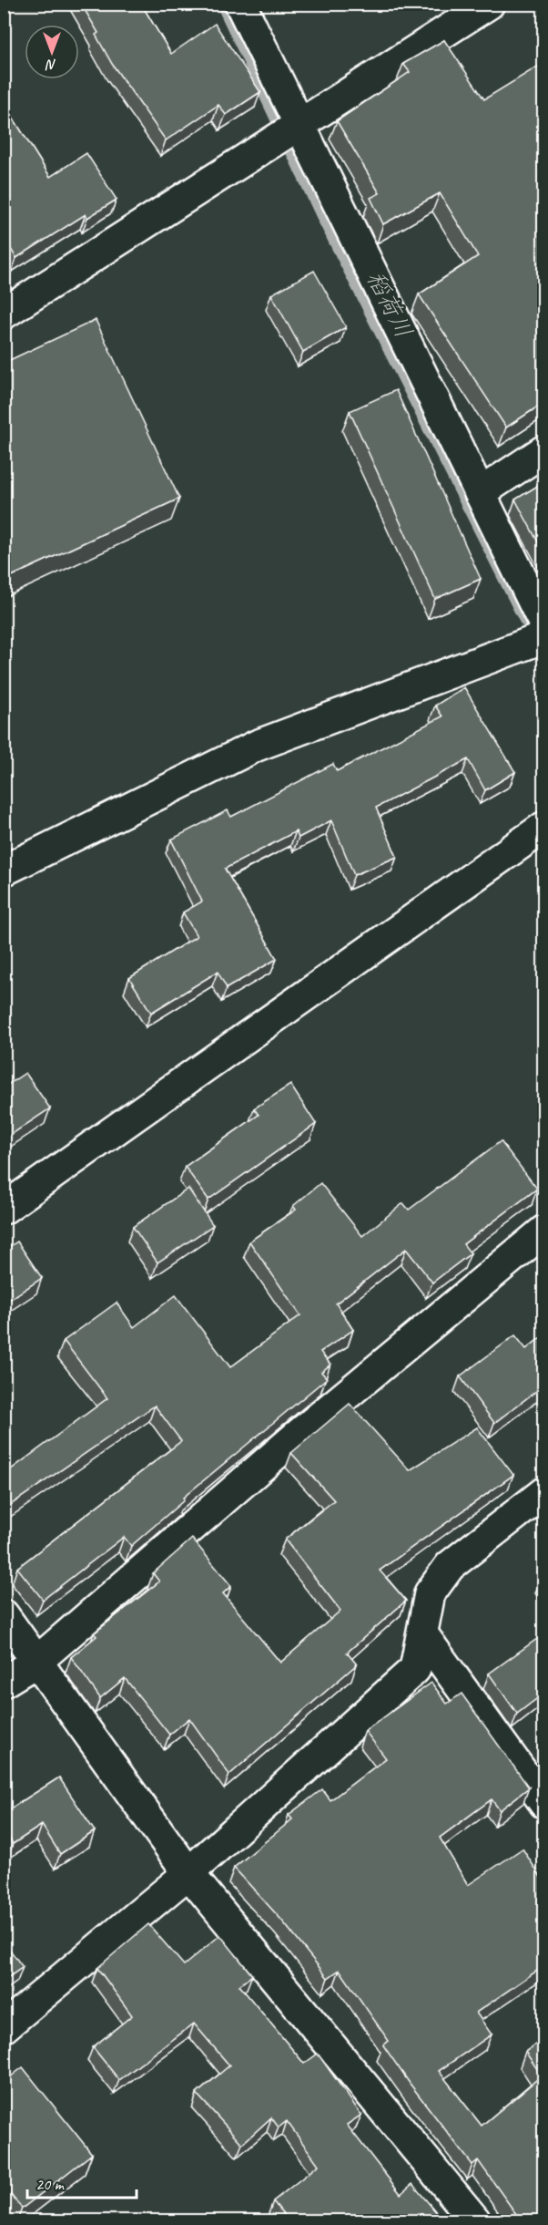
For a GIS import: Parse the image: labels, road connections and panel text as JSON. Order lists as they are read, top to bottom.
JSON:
{
  "water": ["稻荷川"],
  "scale_bar": "20 m",
  "north": "bottom"
}
